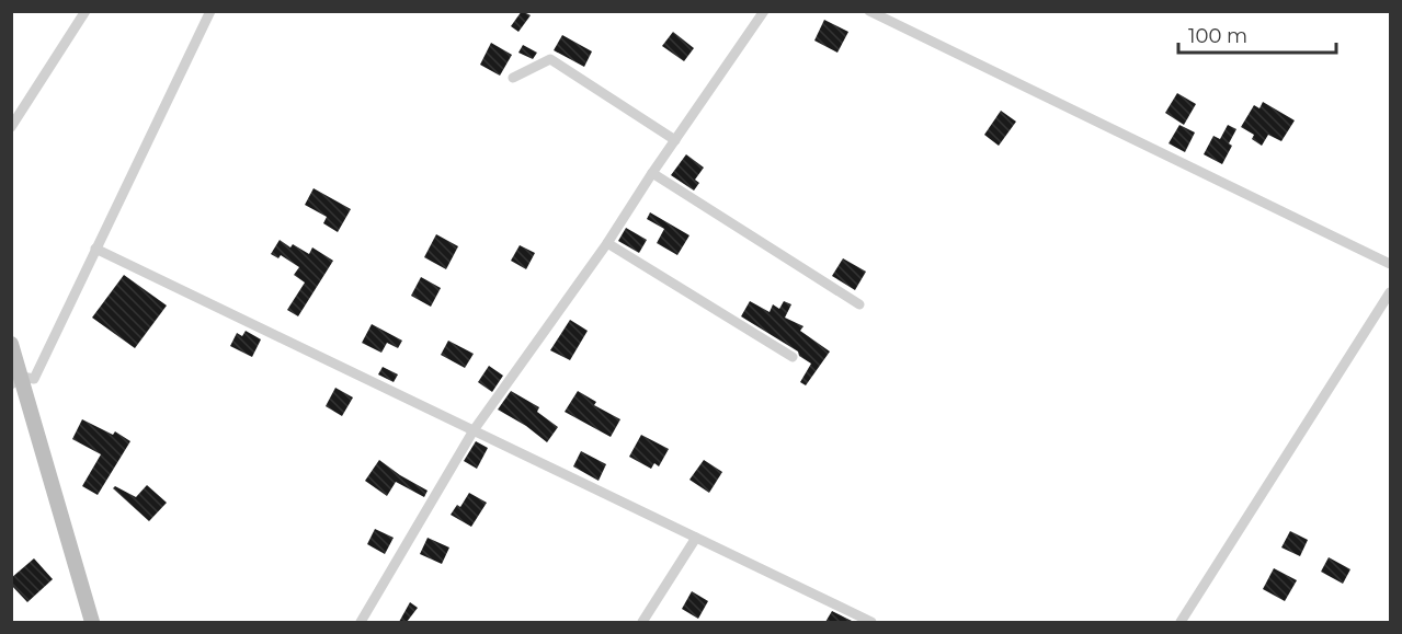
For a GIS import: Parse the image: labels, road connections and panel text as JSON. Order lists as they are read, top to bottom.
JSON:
{
  "scale_bar": "100 m"
}
